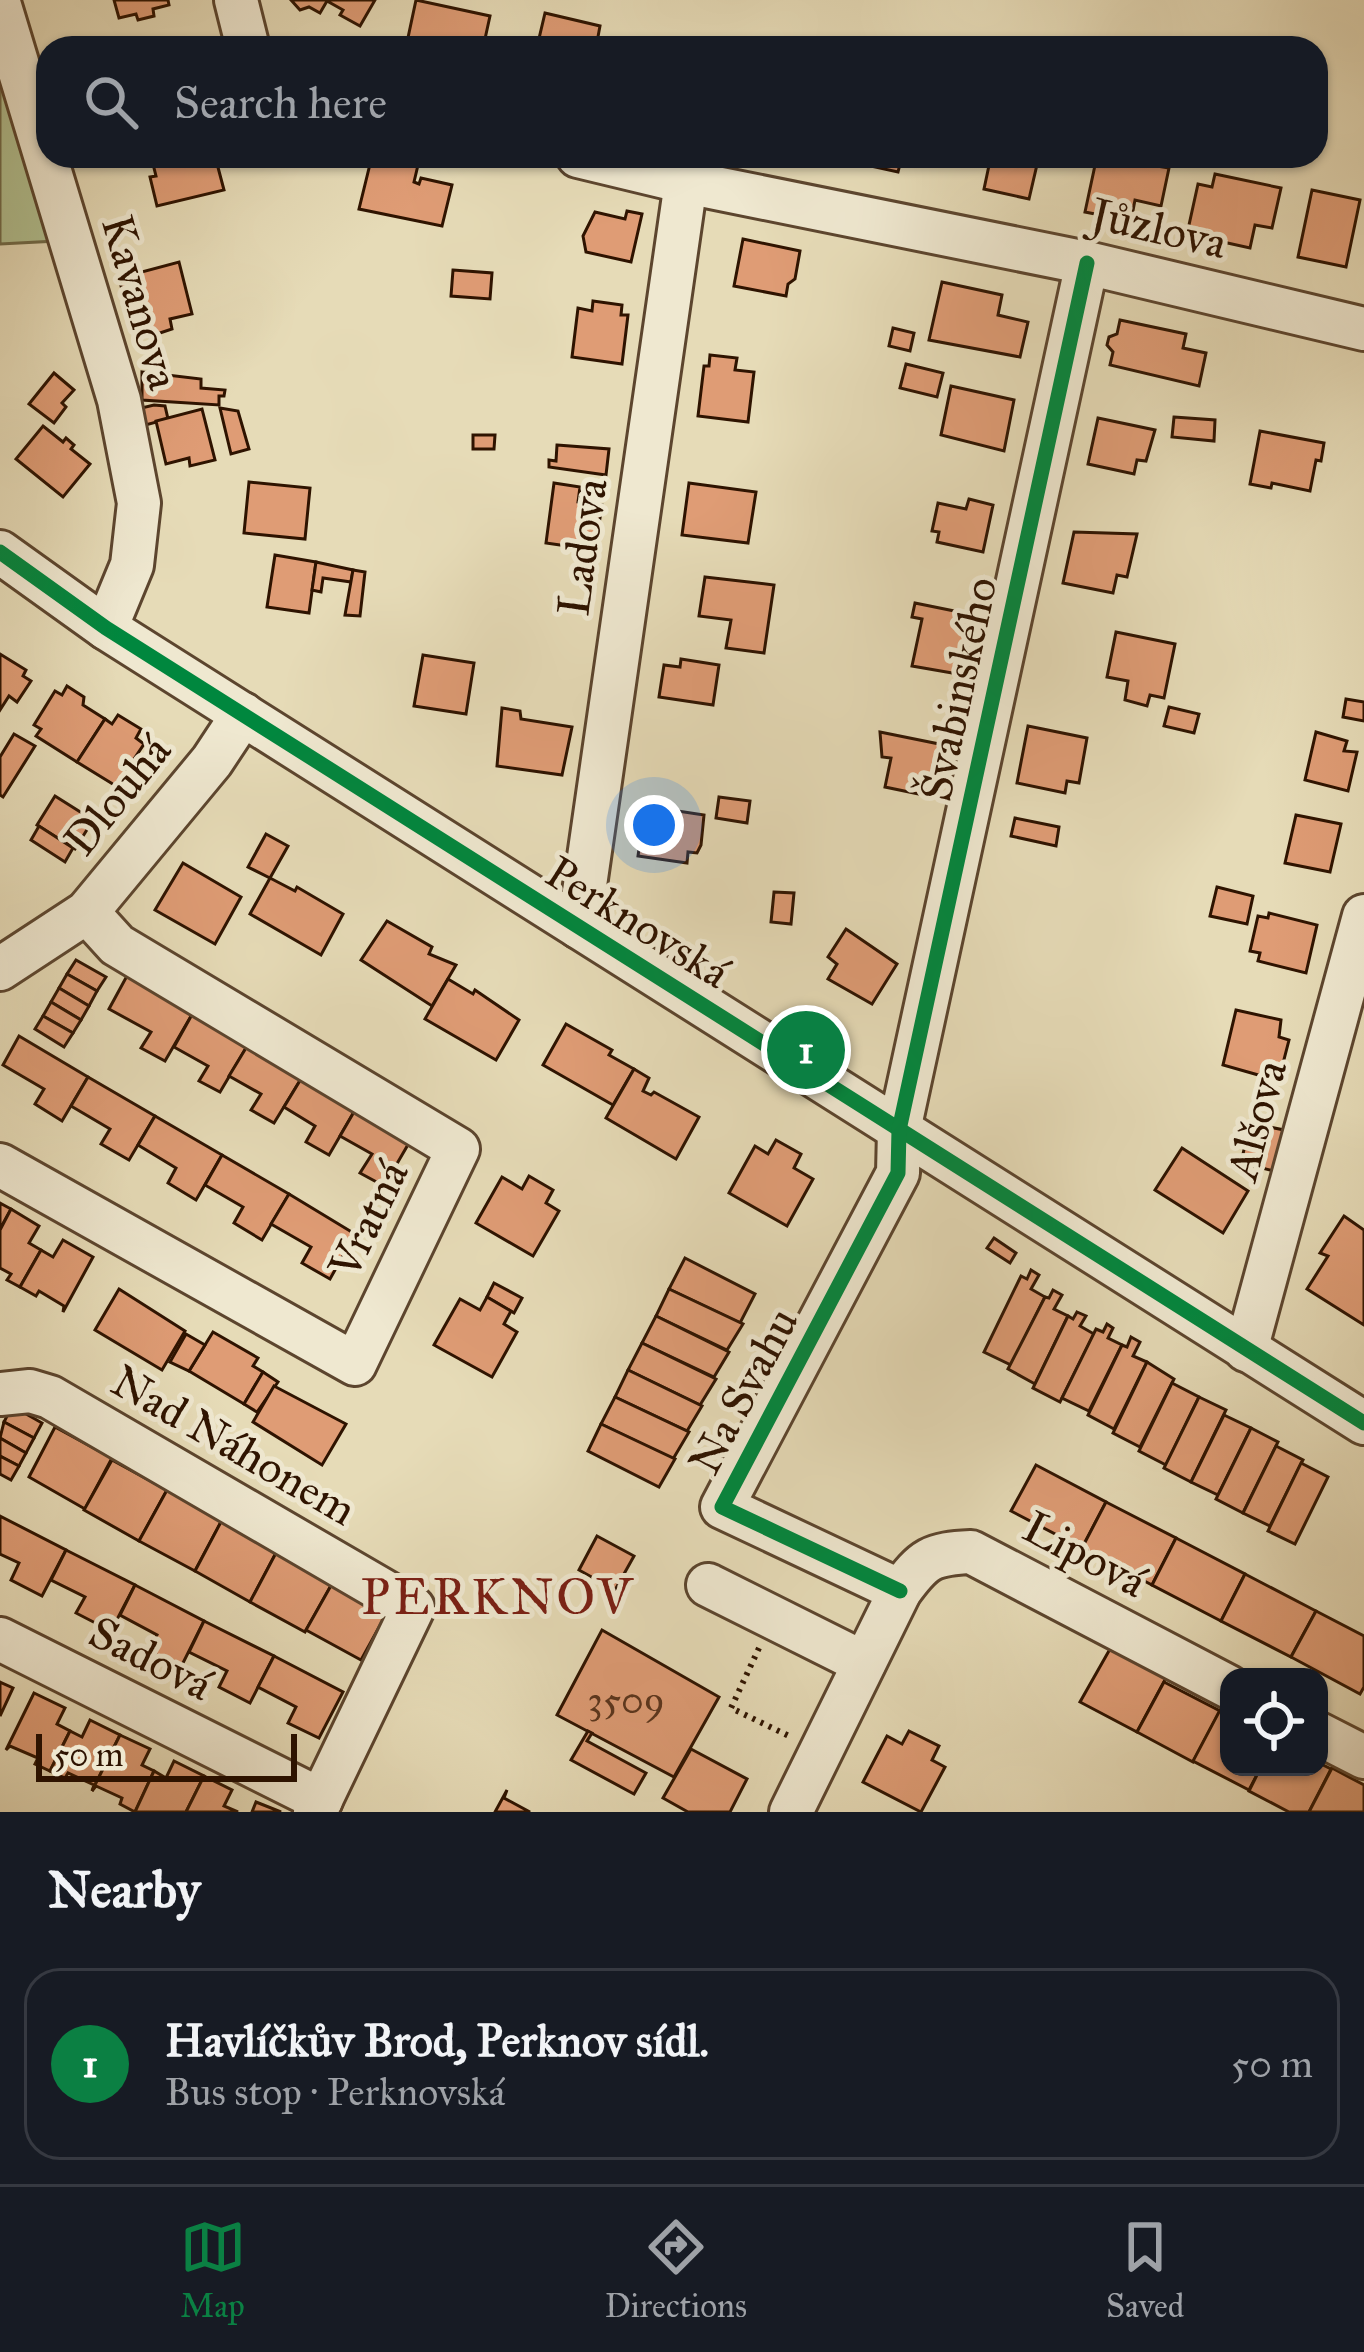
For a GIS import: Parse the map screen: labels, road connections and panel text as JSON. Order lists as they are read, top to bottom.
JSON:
{
  "streets": {
    "street": [
      "Jůzlova",
      "Kavanova",
      "Ladova",
      "Švabinského",
      "Dlouhá",
      "Perknovská",
      "Alšova",
      "Vratná",
      "Na Svahu",
      "Nad Náhonem",
      "Lipová",
      "Sadová"
    ]
  },
  "crossings": [
    ["Jůzlova", "Ladova"],
    ["Jůzlova", "Švabinského"],
    ["Kavanova", "Perknovská"],
    ["Ladova", "Perknovská"],
    ["Švabinského", "Perknovská"],
    ["Švabinského", "Na Svahu"],
    ["Dlouhá", "Perknovská"],
    ["Dlouhá", "Vratná"],
    ["Perknovská", "Alšova"],
    ["Perknovská", "Na Svahu"],
    ["Na Svahu", "Lipová"],
    ["Nad Náhonem", "Sadová"]
  ],
  "districts": ["PERKNOV"],
  "house_numbers": ["3509"],
  "scale_bar": "50 m",
  "page": {
    "search": "Search here",
    "pins": "1",
    "scale": "50 m",
    "heading": "Nearby",
    "list": [
      {
        "mark": "1",
        "name": "Havlíčkův Brod, Perknov sídl.",
        "note": "Bus stop · Perknovská",
        "value": "50 m"
      }
    ],
    "nav": ["Map", "Directions", "Saved"]
  }
}
